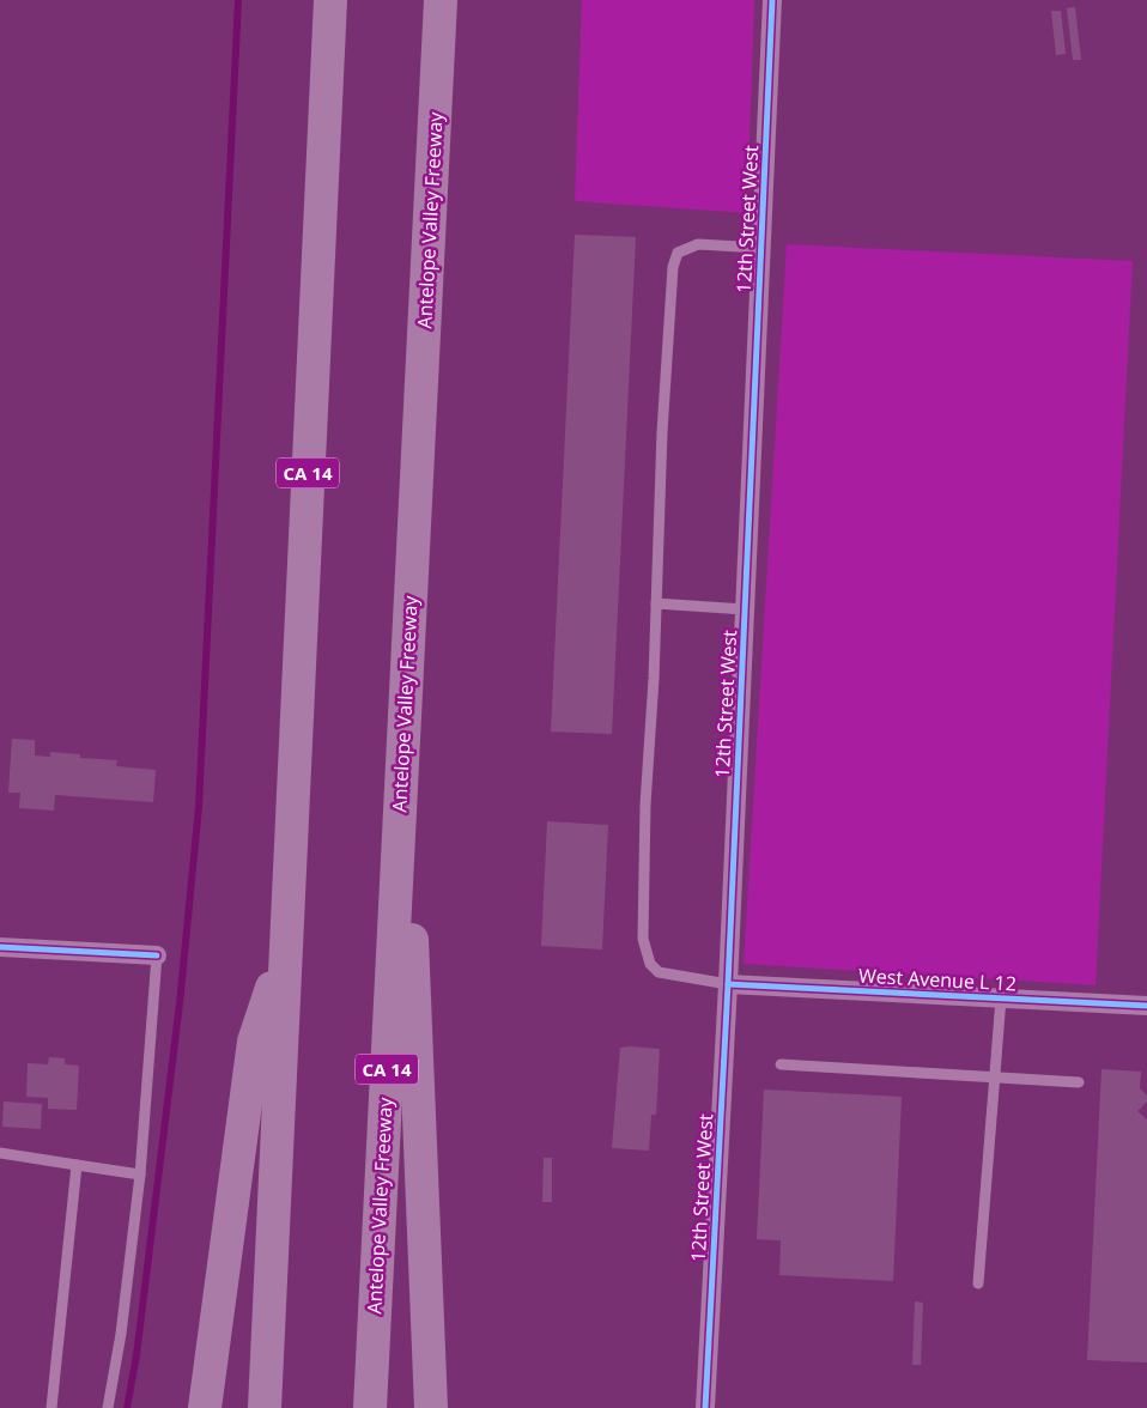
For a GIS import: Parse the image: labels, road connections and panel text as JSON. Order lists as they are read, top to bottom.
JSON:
{
  "streets": {
    "highway": ["Antelope Valley Freeway", "CA 14"],
    "street": ["12th Street West", "West Avenue L 12"]
  },
  "crossings": [
    ["12th Street West", "West Avenue L 12"]
  ]
}
